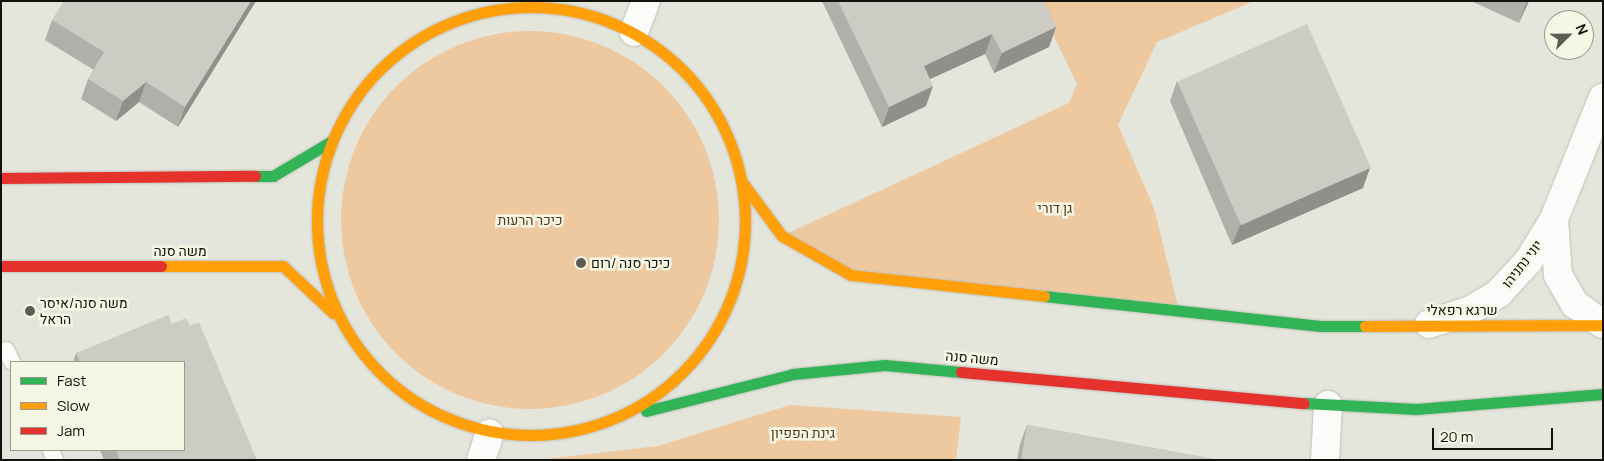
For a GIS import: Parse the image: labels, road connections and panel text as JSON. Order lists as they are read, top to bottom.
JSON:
{
  "streets": {
    "street": ["משה סנה", "יוני נתניהו", "שרגא רפאלי"]
  },
  "crossings": [
    ["יוני נתניהו", "שרגא רפאלי"]
  ],
  "parks": ["גן דורי", "כיכר הרעות", "גינת הפפיון"],
  "places": ["כיכר סנה /רום", "משה סנה/איסר הראל"],
  "legend": ["Fast", "Slow", "Jam"],
  "scale_bar": "20 m",
  "north": "top right"
}
